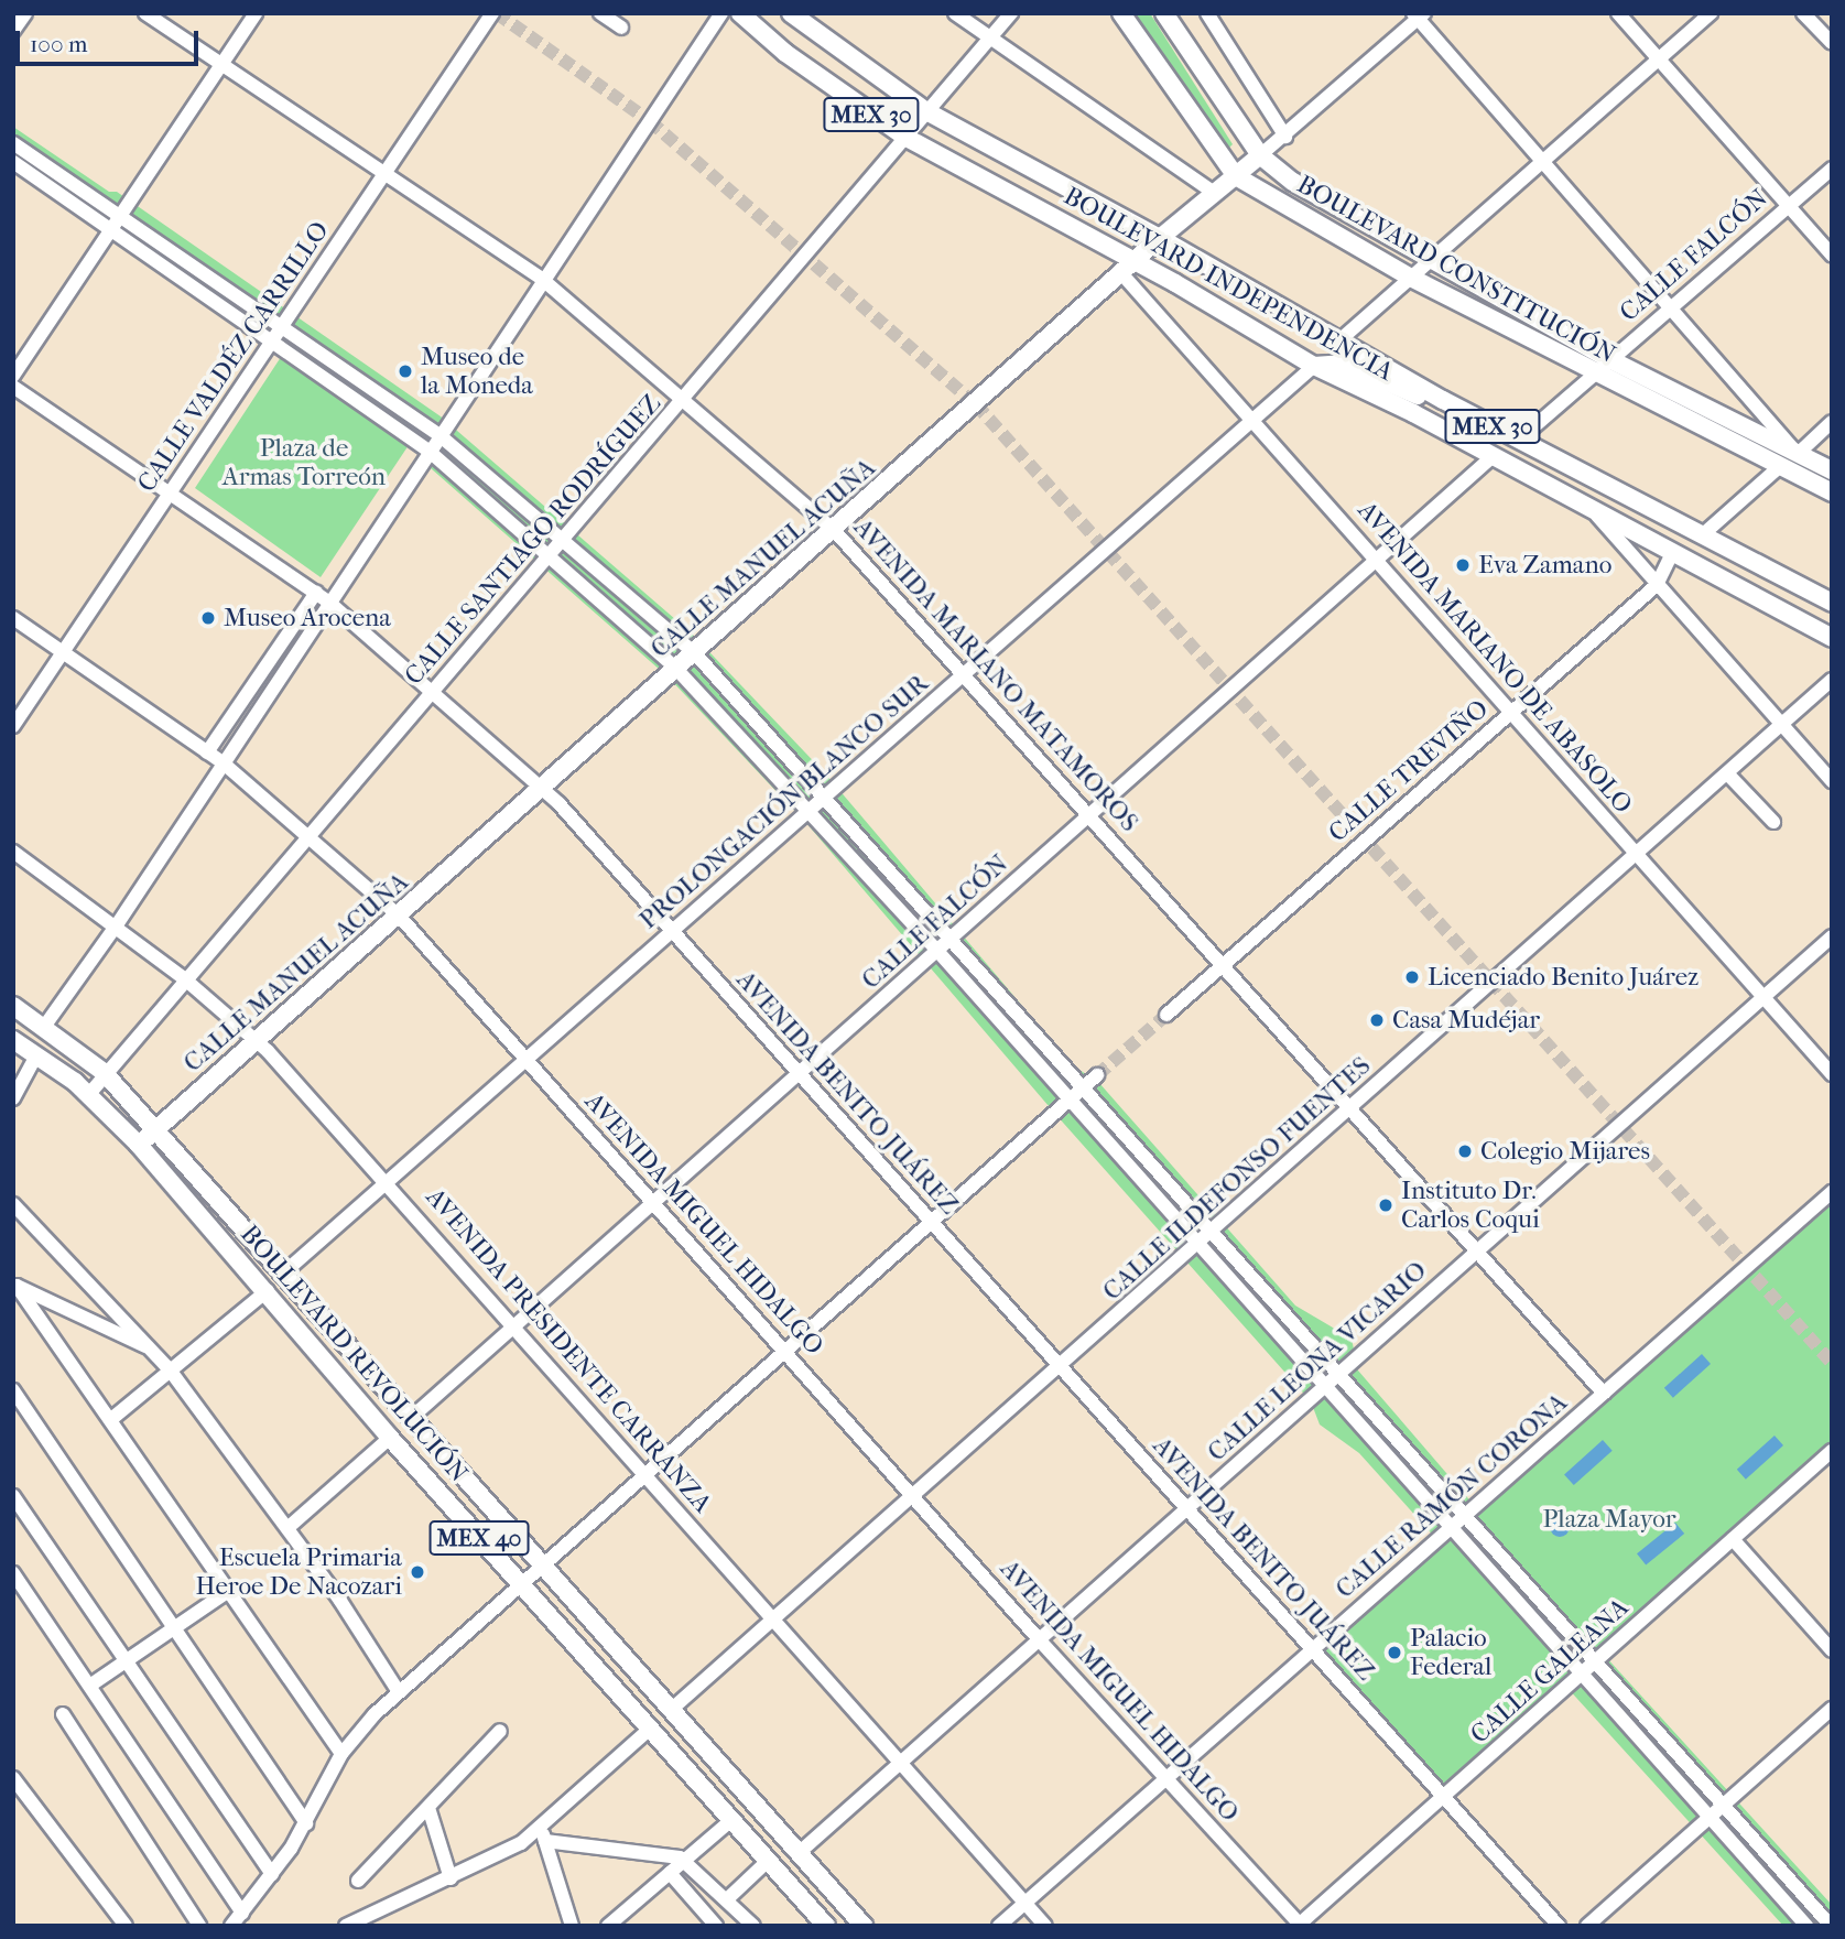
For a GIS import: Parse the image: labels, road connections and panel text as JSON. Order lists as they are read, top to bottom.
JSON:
{
  "streets": {
    "main road": [
      "MEX 30",
      "BOULEVARD CONSTITUCIÓN",
      "BOULEVARD INDEPENDENCIA",
      "CALLE MANUEL ACUÑA",
      "BOULEVARD REVOLUCIÓN",
      "MEX 40"
    ],
    "street": [
      "CALLE FALCÓN",
      "CALLE VALDÉZ CARRILLO",
      "CALLE SANTIAGO RODRÍGUEZ",
      "AVENIDA MARIANO DE ABASOLO",
      "AVENIDA MARIANO MATAMOROS",
      "CALLE TREVIÑO",
      "PROLONGACIÓN BLANCO SUR",
      "AVENIDA BENITO JUÁREZ",
      "CALLE ILDEFONSO FUENTES",
      "AVENIDA MIGUEL HIDALGO",
      "AVENIDA PRESIDENTE CARRANZA",
      "CALLE LEONA VICARIO",
      "CALLE RAMÓN CORONA",
      "CALLE GALEANA"
    ]
  },
  "crossings": [
    ["CALLE FALCÓN", "BOULEVARD CONSTITUCIÓN"],
    ["CALLE FALCÓN", "BOULEVARD INDEPENDENCIA"],
    ["CALLE FALCÓN", "AVENIDA MARIANO DE ABASOLO"],
    ["CALLE FALCÓN", "AVENIDA MARIANO MATAMOROS"],
    ["CALLE FALCÓN", "AVENIDA BENITO JUÁREZ"],
    ["CALLE FALCÓN", "AVENIDA MIGUEL HIDALGO"],
    ["CALLE FALCÓN", "AVENIDA PRESIDENTE CARRANZA"],
    ["CALLE FALCÓN", "MEX 40"],
    ["BOULEVARD CONSTITUCIÓN", "CALLE MANUEL ACUÑA"],
    ["BOULEVARD INDEPENDENCIA", "CALLE SANTIAGO RODRÍGUEZ"],
    ["BOULEVARD INDEPENDENCIA", "CALLE MANUEL ACUÑA"],
    ["BOULEVARD INDEPENDENCIA", "AVENIDA MARIANO DE ABASOLO"],
    ["BOULEVARD INDEPENDENCIA", "CALLE TREVIÑO"],
    ["BOULEVARD INDEPENDENCIA", "PROLONGACIÓN BLANCO SUR"],
    ["CALLE VALDÉZ CARRILLO", "AVENIDA MARIANO MATAMOROS"],
    ["CALLE VALDÉZ CARRILLO", "AVENIDA BENITO JUÁREZ"],
    ["CALLE VALDÉZ CARRILLO", "AVENIDA MIGUEL HIDALGO"],
    ["CALLE SANTIAGO RODRÍGUEZ", "AVENIDA MARIANO MATAMOROS"],
    ["CALLE SANTIAGO RODRÍGUEZ", "AVENIDA BENITO JUÁREZ"],
    ["CALLE SANTIAGO RODRÍGUEZ", "AVENIDA MIGUEL HIDALGO"],
    ["CALLE SANTIAGO RODRÍGUEZ", "AVENIDA PRESIDENTE CARRANZA"],
    ["CALLE SANTIAGO RODRÍGUEZ", "BOULEVARD REVOLUCIÓN"],
    ["CALLE SANTIAGO RODRÍGUEZ", "MEX 40"],
    ["CALLE MANUEL ACUÑA", "AVENIDA MARIANO DE ABASOLO"],
    ["CALLE MANUEL ACUÑA", "AVENIDA MARIANO MATAMOROS"],
    ["CALLE MANUEL ACUÑA", "AVENIDA BENITO JUÁREZ"],
    ["CALLE MANUEL ACUÑA", "AVENIDA MIGUEL HIDALGO"],
    ["CALLE MANUEL ACUÑA", "AVENIDA PRESIDENTE CARRANZA"],
    ["CALLE MANUEL ACUÑA", "BOULEVARD REVOLUCIÓN"],
    ["CALLE MANUEL ACUÑA", "MEX 40"],
    ["AVENIDA MARIANO DE ABASOLO", "CALLE TREVIÑO"],
    ["AVENIDA MARIANO DE ABASOLO", "PROLONGACIÓN BLANCO SUR"],
    ["AVENIDA MARIANO DE ABASOLO", "CALLE ILDEFONSO FUENTES"],
    ["AVENIDA MARIANO DE ABASOLO", "CALLE LEONA VICARIO"],
    ["AVENIDA MARIANO MATAMOROS", "CALLE TREVIÑO"],
    ["AVENIDA MARIANO MATAMOROS", "PROLONGACIÓN BLANCO SUR"],
    ["AVENIDA MARIANO MATAMOROS", "CALLE ILDEFONSO FUENTES"],
    ["AVENIDA MARIANO MATAMOROS", "CALLE LEONA VICARIO"],
    ["AVENIDA MARIANO MATAMOROS", "CALLE RAMÓN CORONA"],
    ["PROLONGACIÓN BLANCO SUR", "AVENIDA BENITO JUÁREZ"],
    ["PROLONGACIÓN BLANCO SUR", "AVENIDA MIGUEL HIDALGO"],
    ["PROLONGACIÓN BLANCO SUR", "AVENIDA PRESIDENTE CARRANZA"],
    ["PROLONGACIÓN BLANCO SUR", "MEX 40"],
    ["AVENIDA BENITO JUÁREZ", "CALLE ILDEFONSO FUENTES"],
    ["AVENIDA BENITO JUÁREZ", "CALLE LEONA VICARIO"],
    ["AVENIDA BENITO JUÁREZ", "CALLE RAMÓN CORONA"],
    ["AVENIDA BENITO JUÁREZ", "CALLE GALEANA"],
    ["CALLE ILDEFONSO FUENTES", "AVENIDA MIGUEL HIDALGO"],
    ["CALLE ILDEFONSO FUENTES", "AVENIDA PRESIDENTE CARRANZA"],
    ["CALLE ILDEFONSO FUENTES", "MEX 40"],
    ["AVENIDA MIGUEL HIDALGO", "CALLE LEONA VICARIO"],
    ["AVENIDA MIGUEL HIDALGO", "CALLE RAMÓN CORONA"],
    ["AVENIDA MIGUEL HIDALGO", "CALLE GALEANA"],
    ["AVENIDA PRESIDENTE CARRANZA", "CALLE LEONA VICARIO"],
    ["AVENIDA PRESIDENTE CARRANZA", "CALLE RAMÓN CORONA"],
    ["CALLE LEONA VICARIO", "MEX 40"]
  ],
  "parks": ["Plaza de Armas Torreón", "Plaza Mayor"],
  "places": [
    "Museo de la Moneda",
    "Eva Zamano",
    "Museo Arocena",
    "Licenciado Benito Juárez",
    "Casa Mudéjar",
    "Colegio Mijares",
    "Instituto Dr. Carlos Coqui",
    "Escuela Primaria Heroe De Nacozari",
    "Palacio Federal"
  ],
  "scale_bar": "100 m"
}
